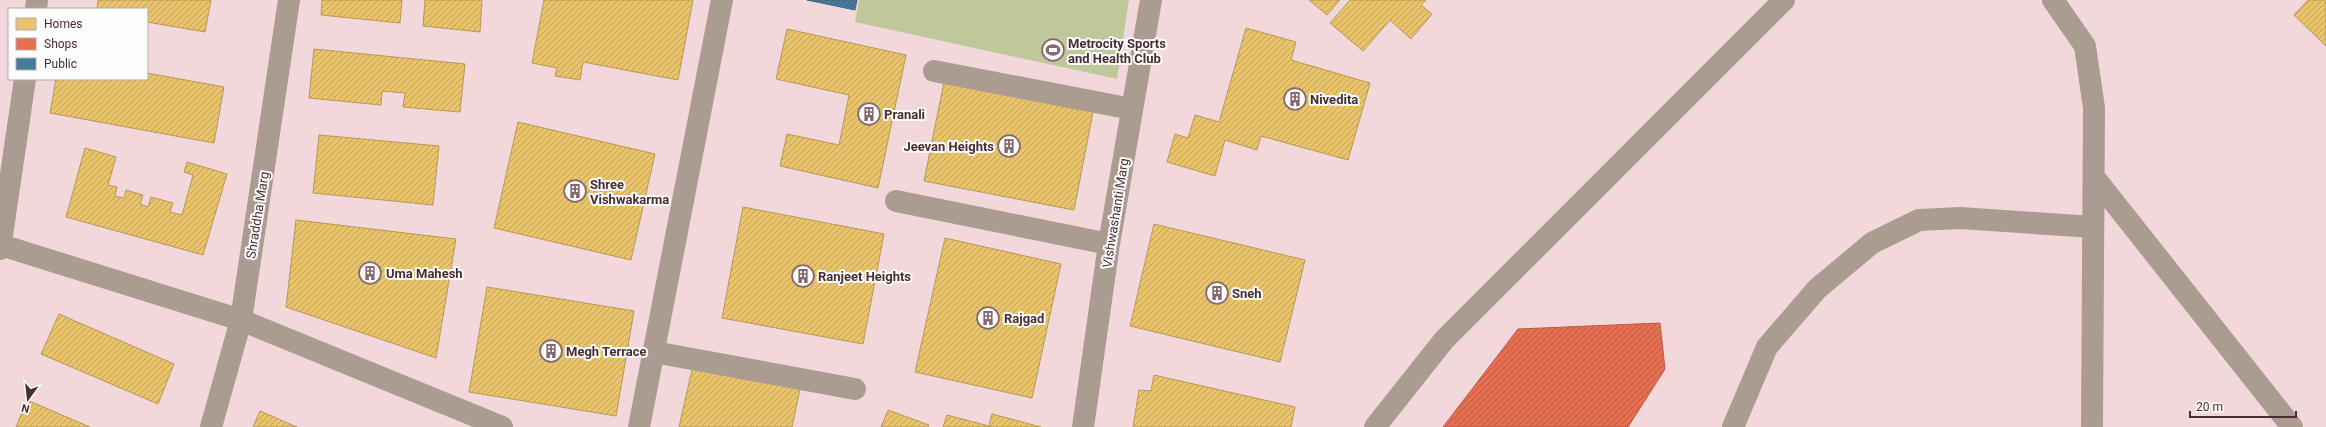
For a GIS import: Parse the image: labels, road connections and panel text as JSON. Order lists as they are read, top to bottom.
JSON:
{
  "streets": {
    "street": ["Vishwashanti Marg", "Shraddha Marg"]
  },
  "places": {
    "sports": ["Metrocity Sports and Health Club"],
    "building": [
      "Nivedita",
      "Pranali",
      "Jeevan Heights",
      "Shree Vishwakarma",
      "Uma Mahesh",
      "Ranjeet Heights",
      "Sneh",
      "Rajgad",
      "Megh Terrace"
    ]
  },
  "legend": ["Homes", "Shops", "Public"],
  "scale_bar": "20 m",
  "north": "bottom"
}
